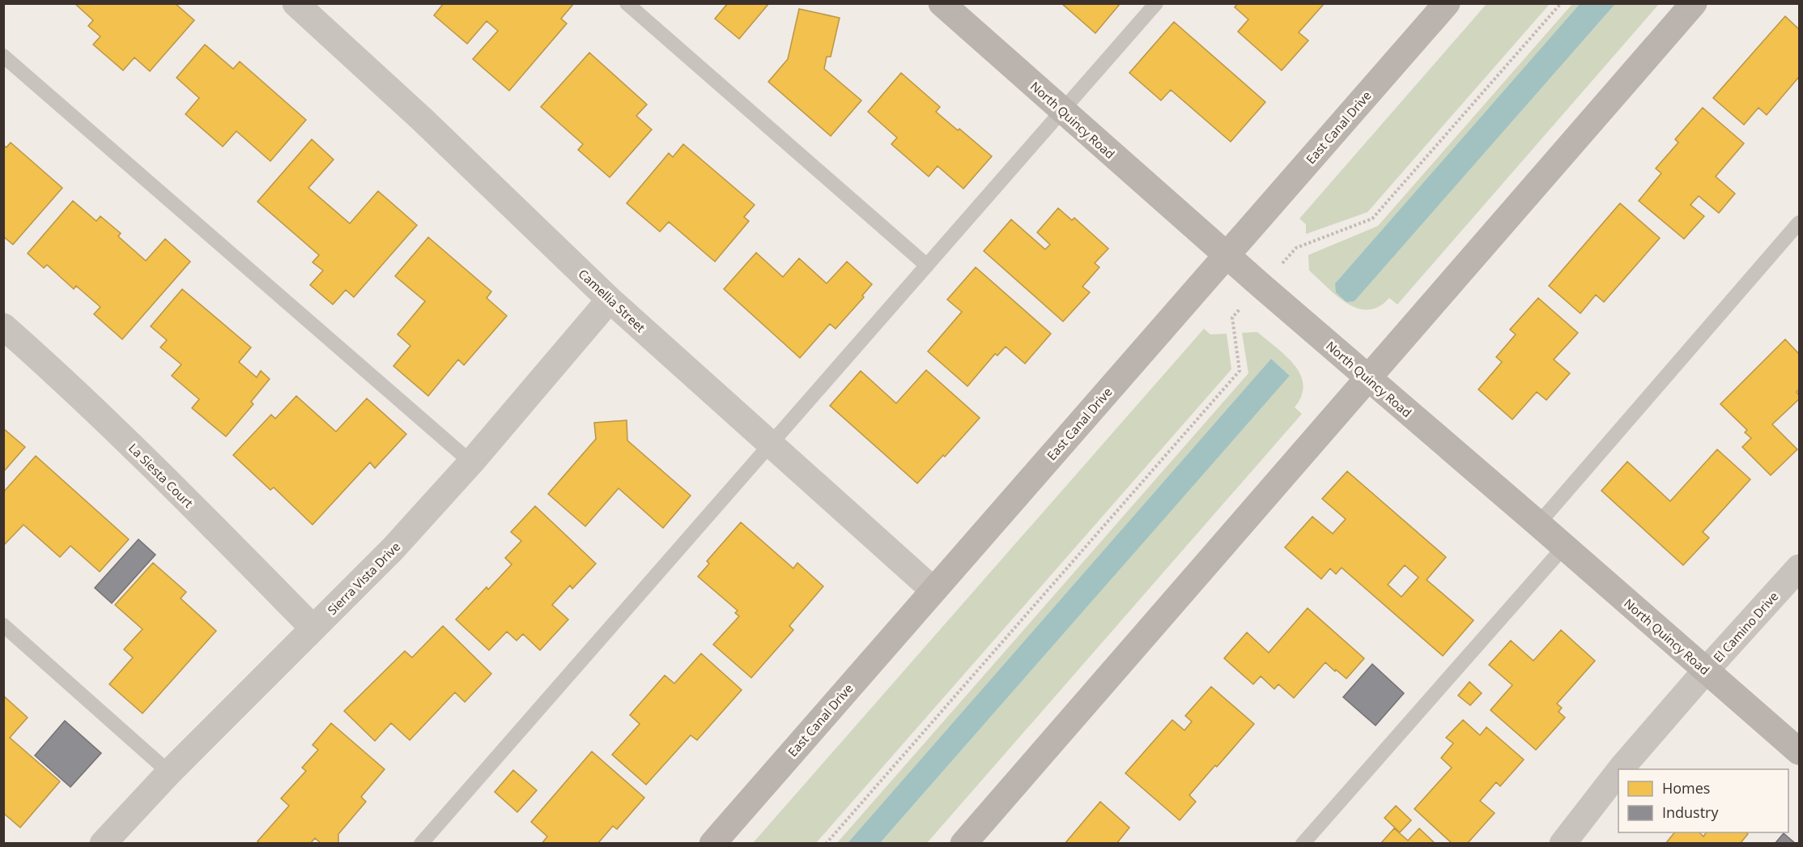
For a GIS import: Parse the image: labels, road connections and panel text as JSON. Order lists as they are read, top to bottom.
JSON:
{
  "streets": {
    "main road": ["North Quincy Road", "East Canal Drive"],
    "street": [
      "Camellia Street",
      "La Siesta Court",
      "Sierra Vista Drive",
      "El Camino Drive"
    ]
  },
  "crossings": [
    ["North Quincy Road", "East Canal Drive"],
    ["North Quincy Road", "El Camino Drive"],
    ["East Canal Drive", "Camellia Street"],
    ["Camellia Street", "Sierra Vista Drive"],
    ["La Siesta Court", "Sierra Vista Drive"]
  ],
  "legend": ["Homes", "Industry"]
}
